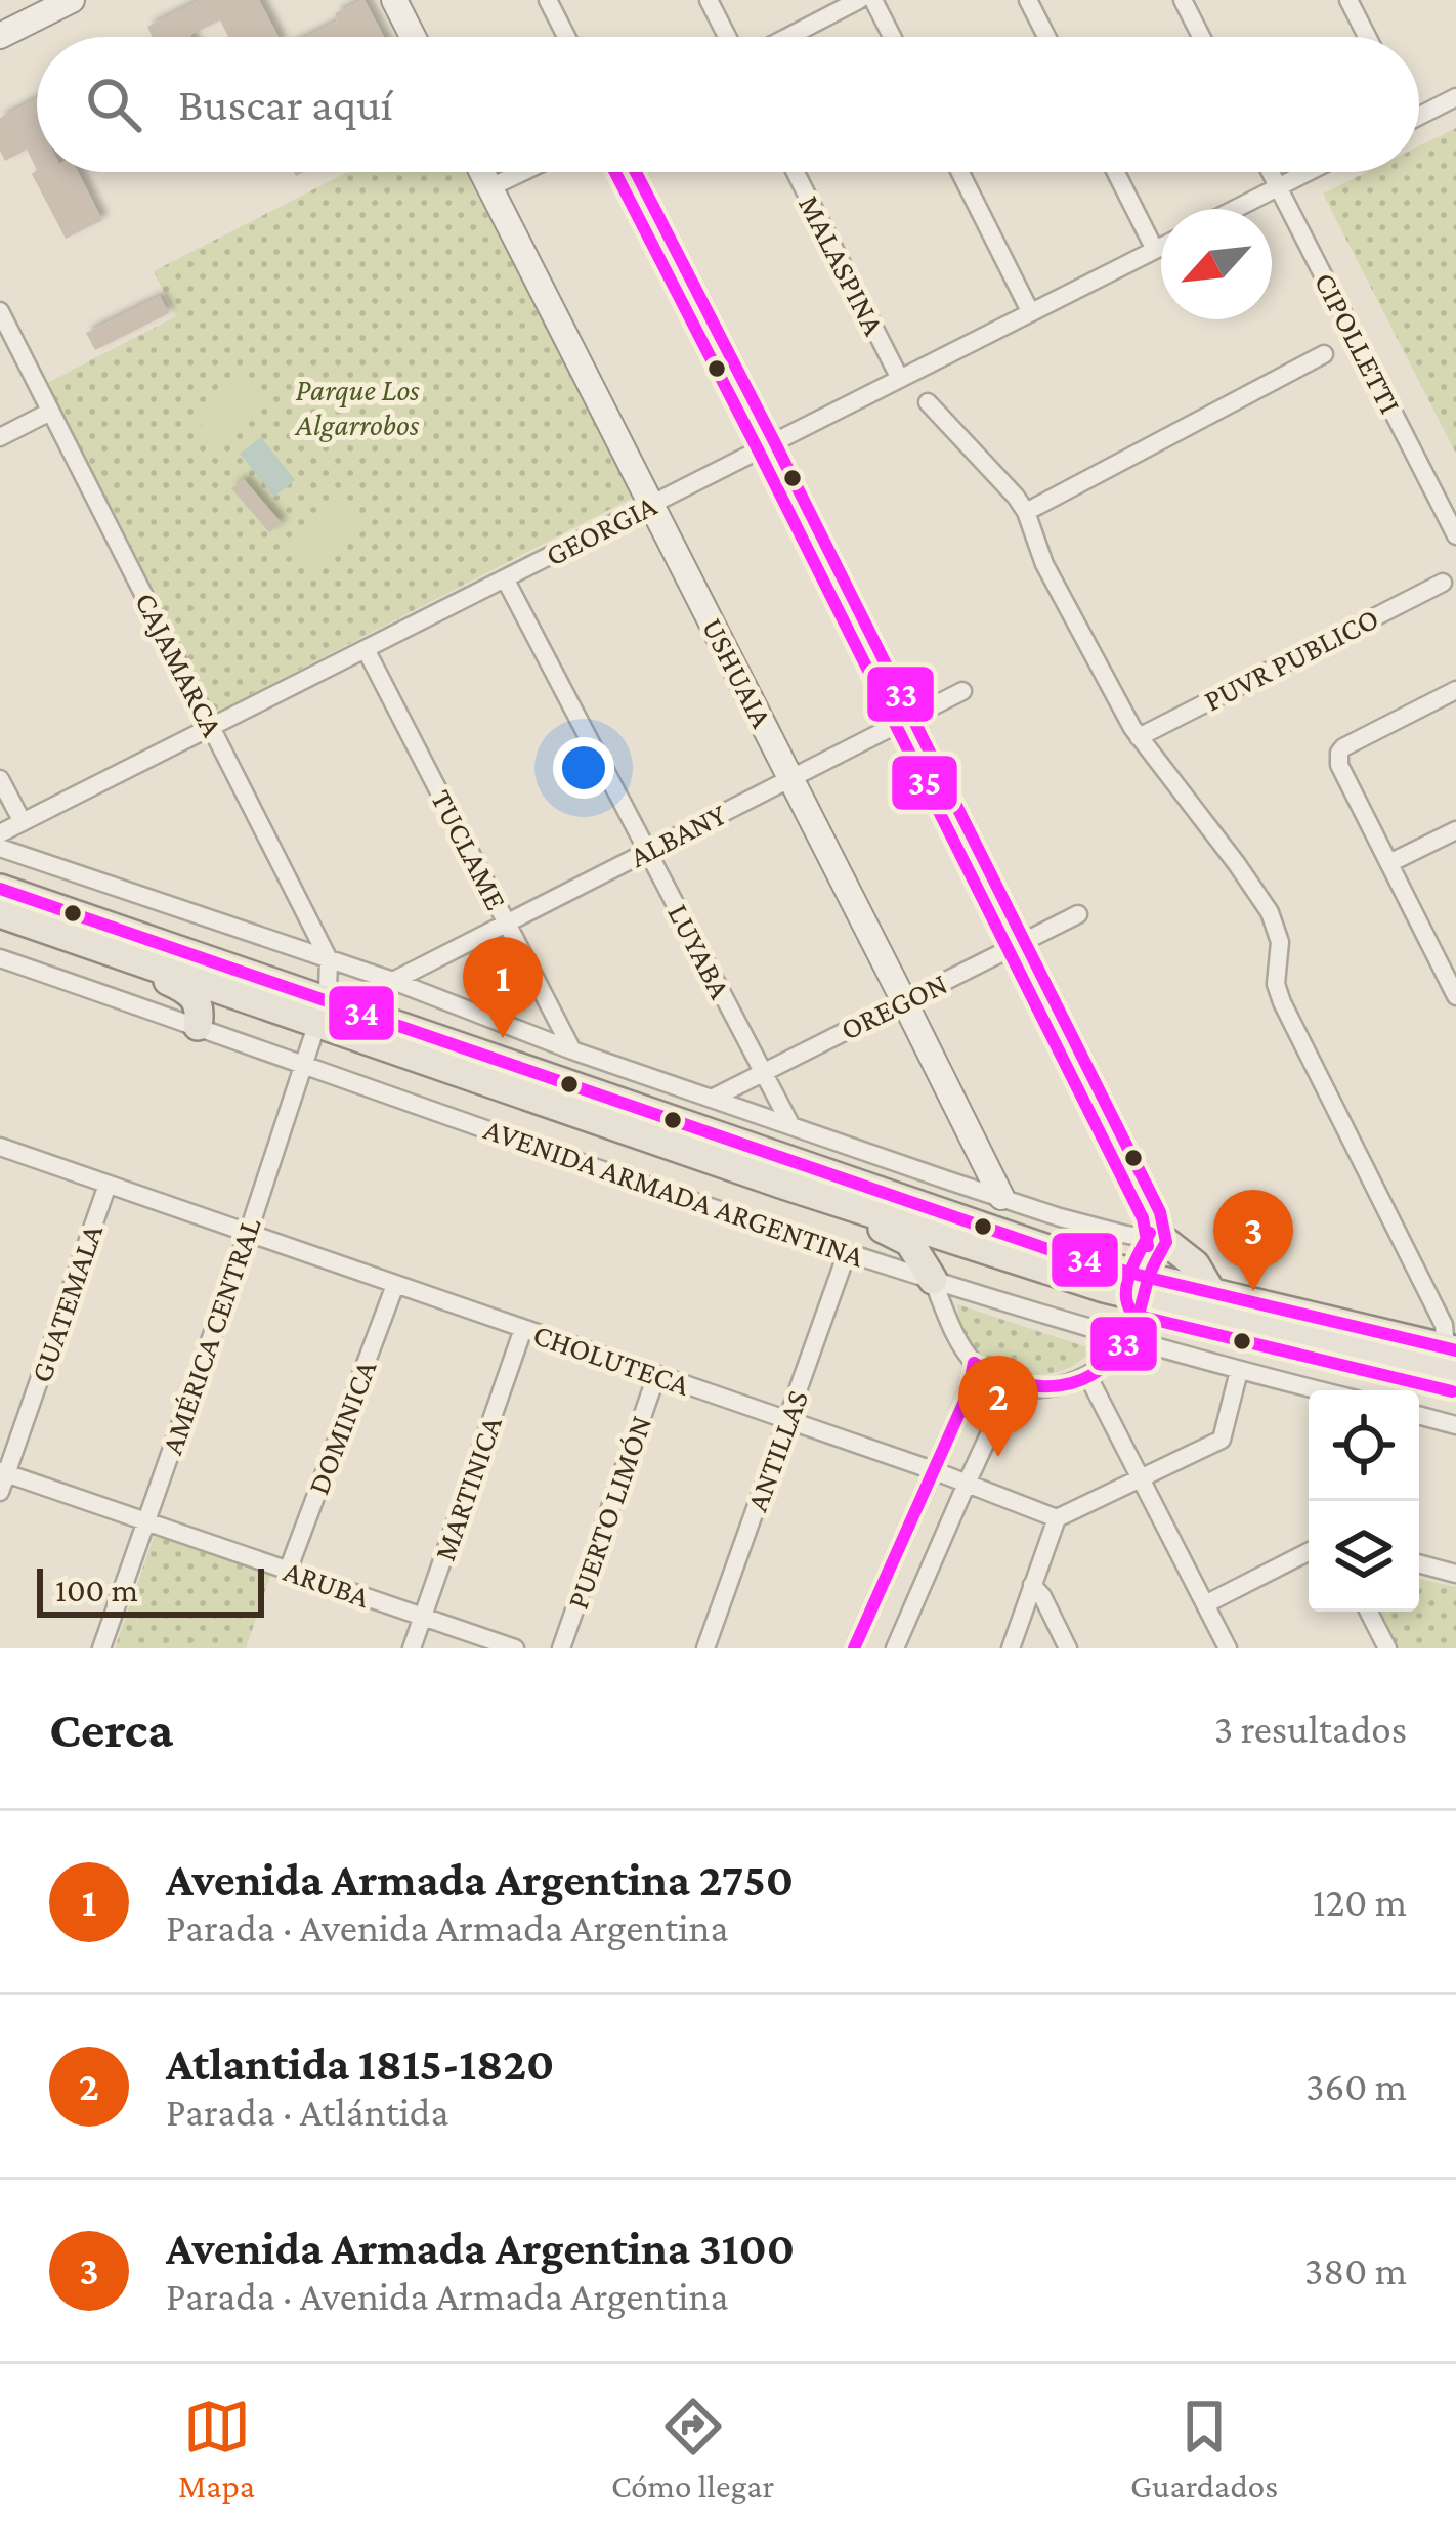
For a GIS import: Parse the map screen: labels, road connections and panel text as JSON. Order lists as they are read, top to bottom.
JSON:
{
  "streets": {
    "main road": ["USHUAIA", "AVENIDA ARMADA ARGENTINA"],
    "street": [
      "MALASPINA",
      "CIPOLLETTI",
      "GEORGIA",
      "PUVR PUBLICO",
      "CAJAMARCA",
      "ALBANY",
      "TUCLAME",
      "LUYABA",
      "OREGON",
      "GUATEMALA",
      "AMÉRICA CENTRAL",
      "CHOLUTECA",
      "DOMINICA",
      "ANTILLAS",
      "MARTINICA",
      "PUERTO LIMÓN",
      "ARUBA"
    ]
  },
  "crossings": [
    ["MALASPINA", "GEORGIA"],
    ["GEORGIA", "CAJAMARCA"],
    ["GEORGIA", "USHUAIA"],
    ["GEORGIA", "TUCLAME"],
    ["GEORGIA", "LUYABA"],
    ["USHUAIA", "ALBANY"],
    ["USHUAIA", "OREGON"],
    ["ALBANY", "TUCLAME"],
    ["ALBANY", "LUYABA"],
    ["LUYABA", "OREGON"],
    ["AVENIDA ARMADA ARGENTINA", "AMÉRICA CENTRAL"],
    ["AVENIDA ARMADA ARGENTINA", "ANTILLAS"],
    ["GUATEMALA", "CHOLUTECA"],
    ["GUATEMALA", "ARUBA"],
    ["AMÉRICA CENTRAL", "CHOLUTECA"],
    ["AMÉRICA CENTRAL", "ARUBA"],
    ["CHOLUTECA", "DOMINICA"],
    ["CHOLUTECA", "ANTILLAS"],
    ["CHOLUTECA", "MARTINICA"],
    ["CHOLUTECA", "PUERTO LIMÓN"],
    ["DOMINICA", "ARUBA"],
    ["MARTINICA", "ARUBA"]
  ],
  "parks": ["Parque Los Algarrobos"],
  "lines": ["transit line 33", "transit line 35", "transit line 34"],
  "scale_bar": "100 m",
  "north": "bottom left",
  "page": {
    "search": "Buscar aquí",
    "pins": ["1", "3", "2"],
    "scale": "100 m",
    "heading": ["Cerca", "3 resultados"],
    "list": [
      {
        "mark": "1",
        "name": "Avenida Armada Argentina 2750",
        "note": "Parada · Avenida Armada Argentina",
        "value": "120 m"
      },
      {
        "mark": "2",
        "name": "Atlantida 1815-1820",
        "note": "Parada · Atlántida",
        "value": "360 m"
      },
      {
        "mark": "3",
        "name": "Avenida Armada Argentina 3100",
        "note": "Parada · Avenida Armada Argentina",
        "value": "380 m"
      }
    ],
    "nav": ["Mapa", "Cómo llegar", "Guardados"]
  }
}
